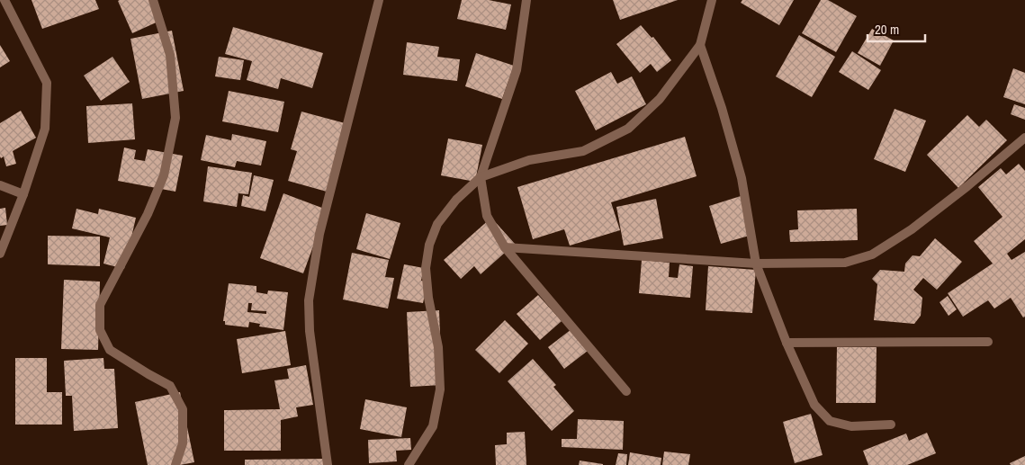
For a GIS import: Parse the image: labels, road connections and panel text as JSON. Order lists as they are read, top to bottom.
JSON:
{
  "scale_bar": "20 m"
}
